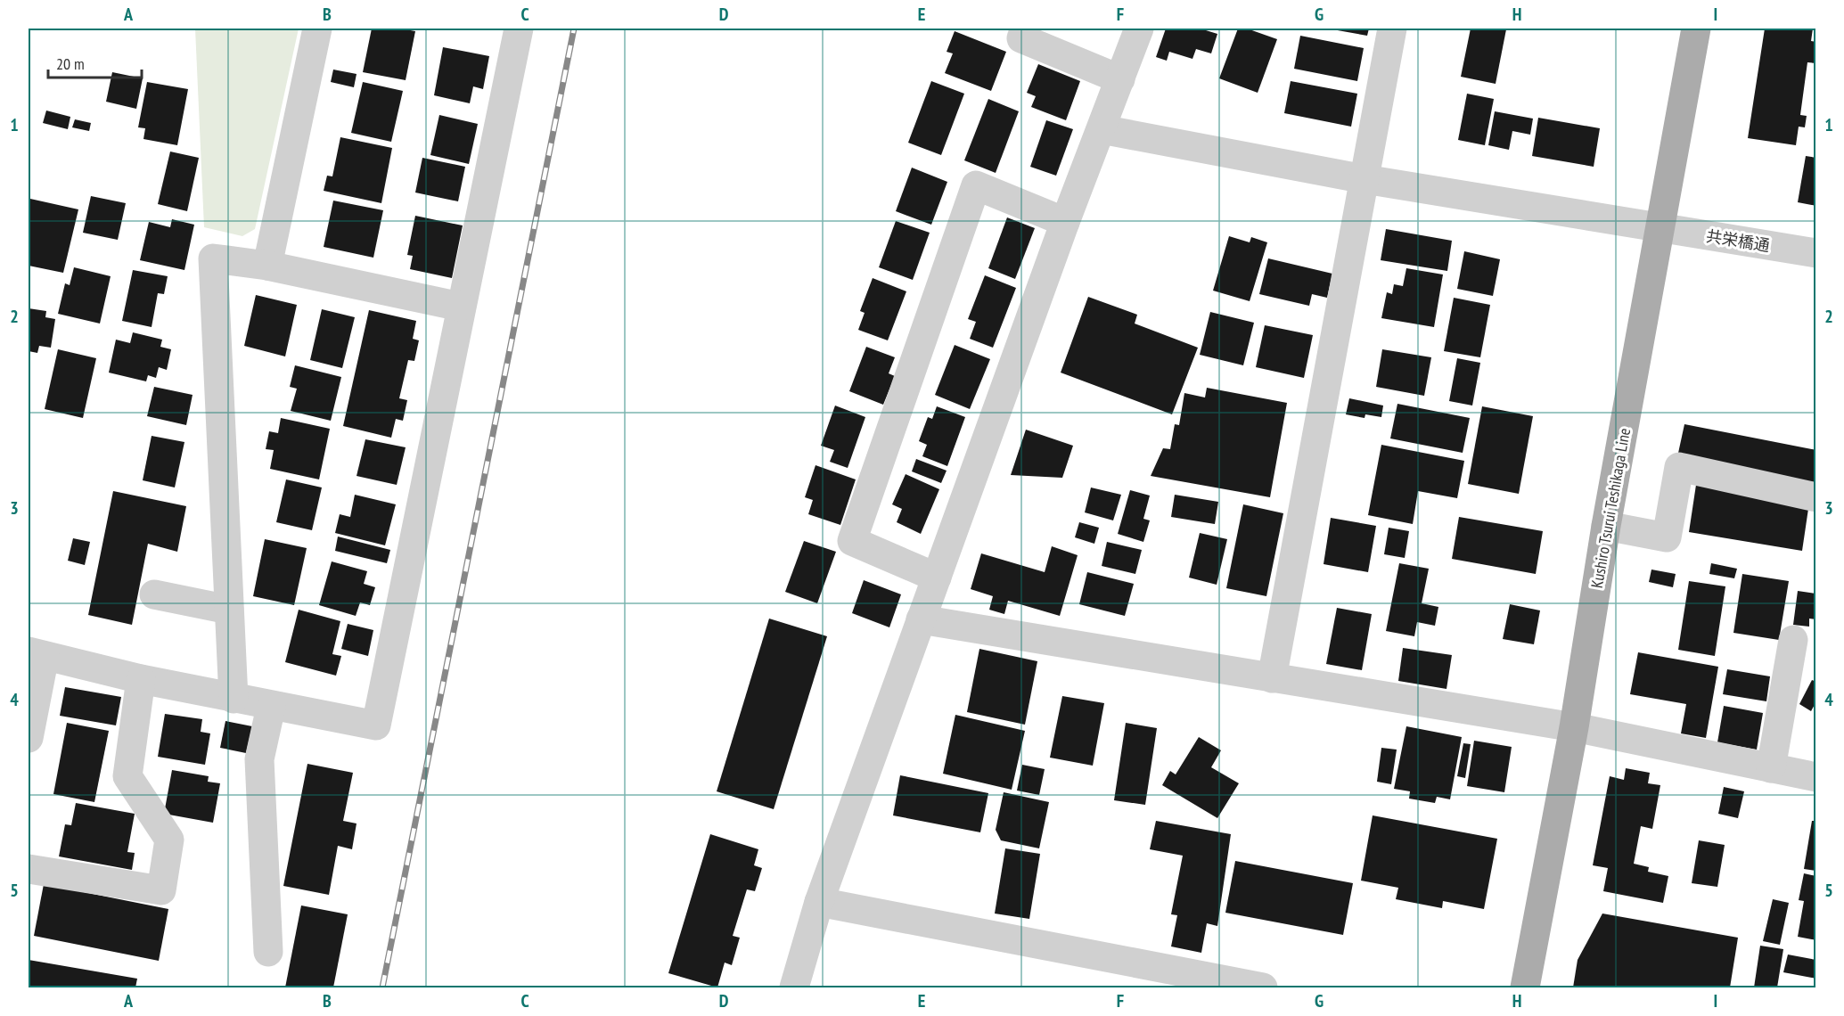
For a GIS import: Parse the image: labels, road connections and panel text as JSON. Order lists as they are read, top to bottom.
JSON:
{
  "streets": {
    "main road": ["Kushiro Tsurui Teshikaga Line"],
    "street": ["共栄橋通"]
  },
  "crossings": [
    ["共栄橋通", "Kushiro Tsurui Teshikaga Line"]
  ],
  "scale_bar": "20 m",
  "grid": {
    "columns": [
      "A",
      "B",
      "C",
      "D",
      "E",
      "F",
      "G",
      "H",
      "I"
    ],
    "rows": [
      "1",
      "2",
      "3",
      "4",
      "5"
    ]
  }
}
